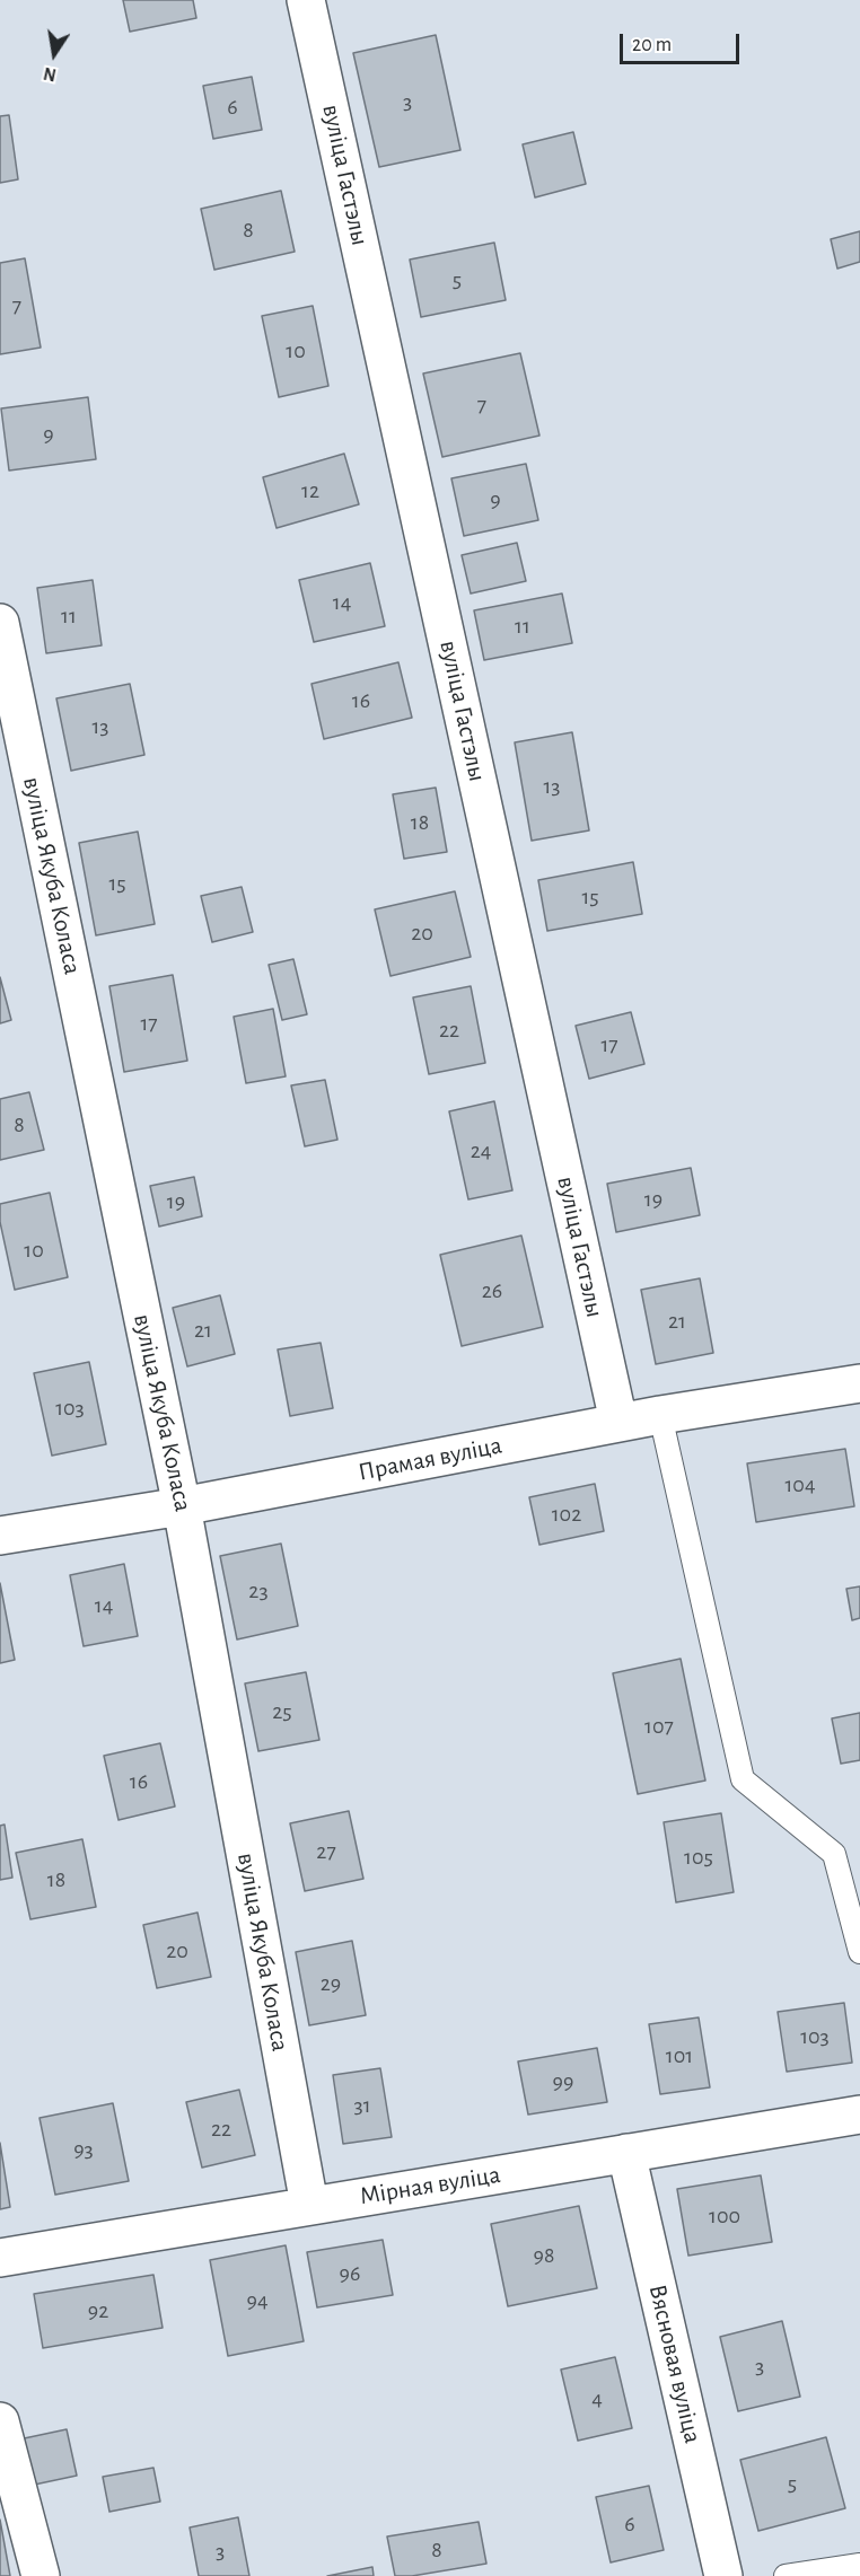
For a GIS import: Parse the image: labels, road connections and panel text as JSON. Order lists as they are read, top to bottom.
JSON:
{
  "streets": {
    "street": [
      "вуліца Гастэлы",
      "вуліца Якуба Коласа",
      "Прамая вуліца",
      "Мірная вуліца",
      "Вясновая вуліца"
    ]
  },
  "crossings": [
    ["вуліца Гастэлы", "Прамая вуліца"],
    ["вуліца Якуба Коласа", "Прамая вуліца"],
    ["вуліца Якуба Коласа", "Мірная вуліца"],
    ["Мірная вуліца", "Вясновая вуліца"]
  ],
  "house_numbers": [
    "3",
    "6",
    "8",
    "5",
    "7",
    "10",
    "7",
    "9",
    "12",
    "9",
    "14",
    "11",
    "11",
    "16",
    "13",
    "13",
    "18",
    "15",
    "15",
    "20",
    "17",
    "22",
    "17",
    "8",
    "24",
    "19",
    "19",
    "10",
    "26",
    "21",
    "21",
    "103",
    "104",
    "102",
    "23",
    "14",
    "25",
    "107",
    "16",
    "27",
    "105",
    "18",
    "20",
    "29",
    "103",
    "101",
    "99",
    "31",
    "22",
    "93",
    "100",
    "98",
    "96",
    "94",
    "92",
    "3",
    "4",
    "5",
    "6",
    "8",
    "3"
  ],
  "scale_bar": "20 m",
  "north": "bottom"
}
